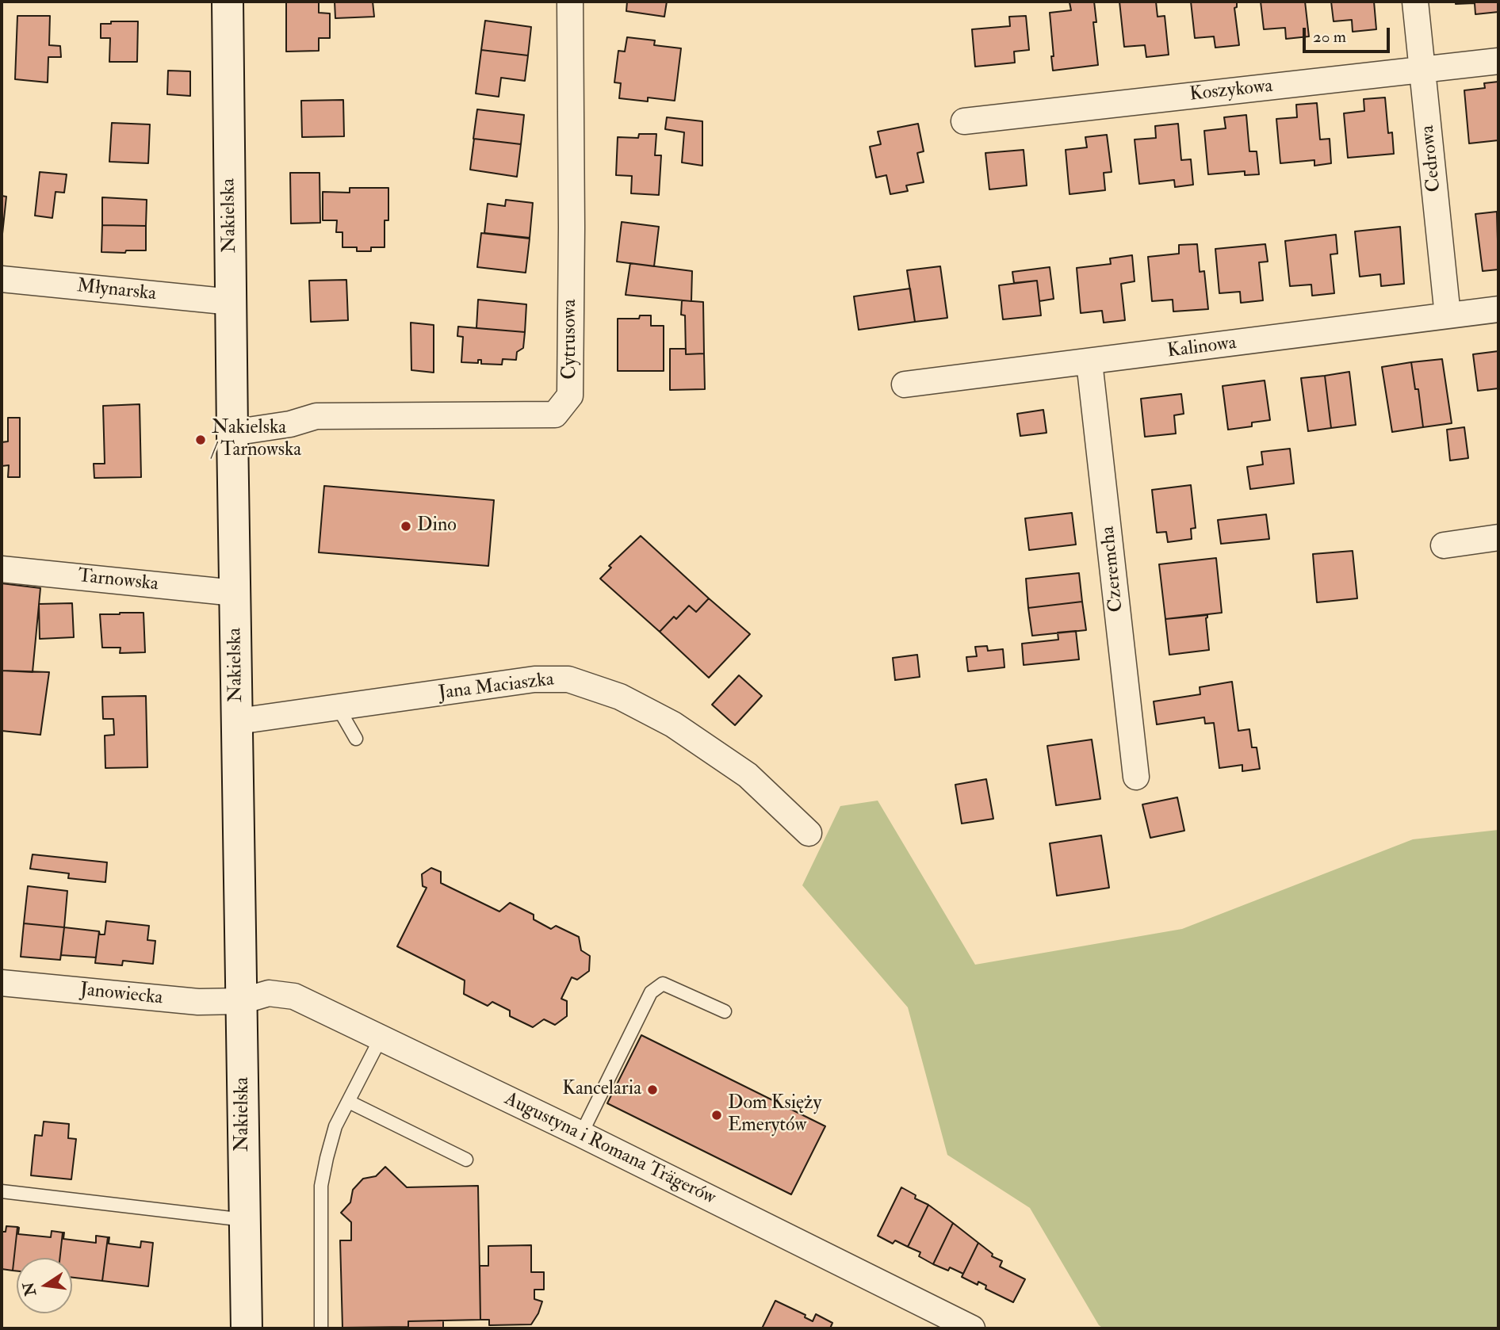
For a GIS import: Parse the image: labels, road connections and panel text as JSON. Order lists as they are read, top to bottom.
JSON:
{
  "streets": {
    "main road": ["Nakielska"],
    "street": [
      "Koszykowa",
      "Cedrowa",
      "Młynarska",
      "Cytrusowa",
      "Kalinowa",
      "Czeremcha",
      "Tarnowska",
      "Jana Maciaszka",
      "Janowiecka",
      "Augustyna i Romana Trägerów"
    ]
  },
  "crossings": [
    ["Koszykowa", "Cedrowa"],
    ["Cedrowa", "Kalinowa"],
    ["Nakielska", "Młynarska"],
    ["Nakielska", "Cytrusowa"],
    ["Nakielska", "Tarnowska"],
    ["Nakielska", "Jana Maciaszka"],
    ["Nakielska", "Janowiecka"],
    ["Nakielska", "Augustyna i Romana Trägerów"],
    ["Kalinowa", "Czeremcha"],
    ["Janowiecka", "Augustyna i Romana Trägerów"]
  ],
  "places": [
    "Nakielska / Tarnowska",
    "Dino",
    "Kancelaria",
    "Dom Księży Emerytów"
  ],
  "scale_bar": "20 m",
  "north": "left"
}
